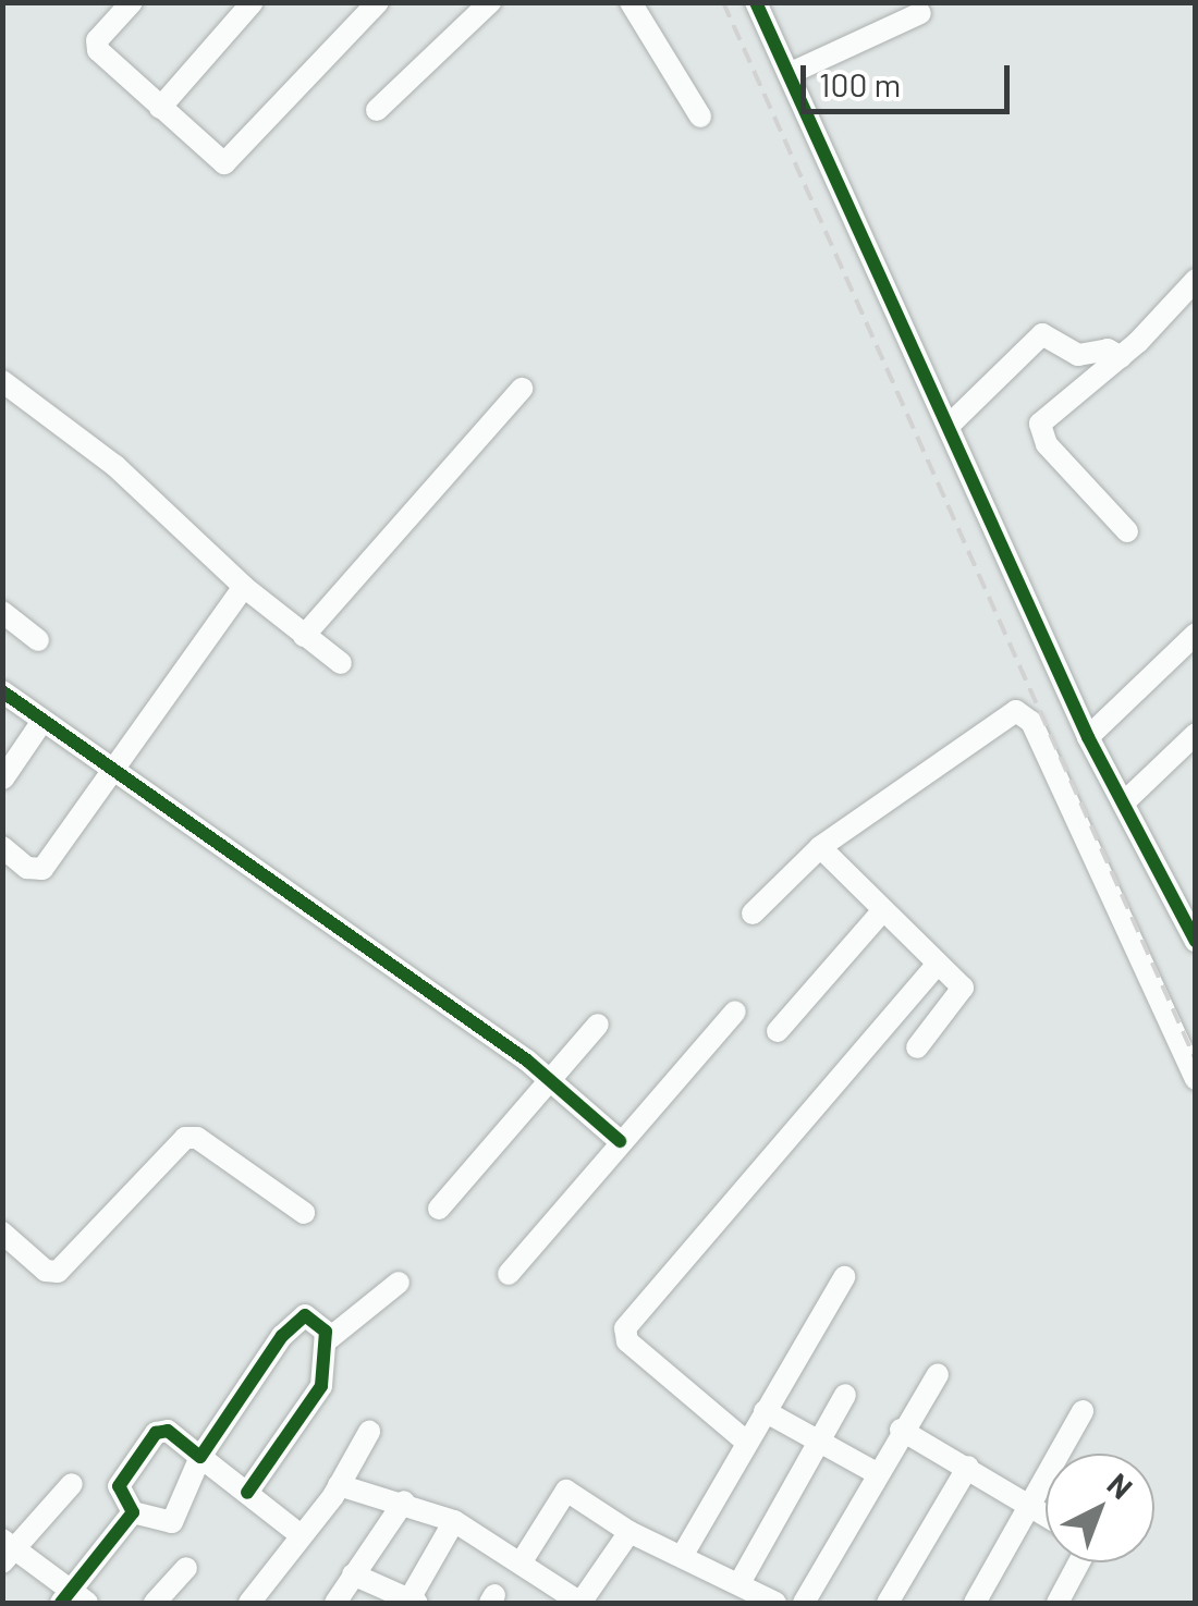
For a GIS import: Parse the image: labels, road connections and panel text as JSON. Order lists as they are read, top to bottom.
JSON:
{
  "scale_bar": "100 m",
  "north": "top right"
}
